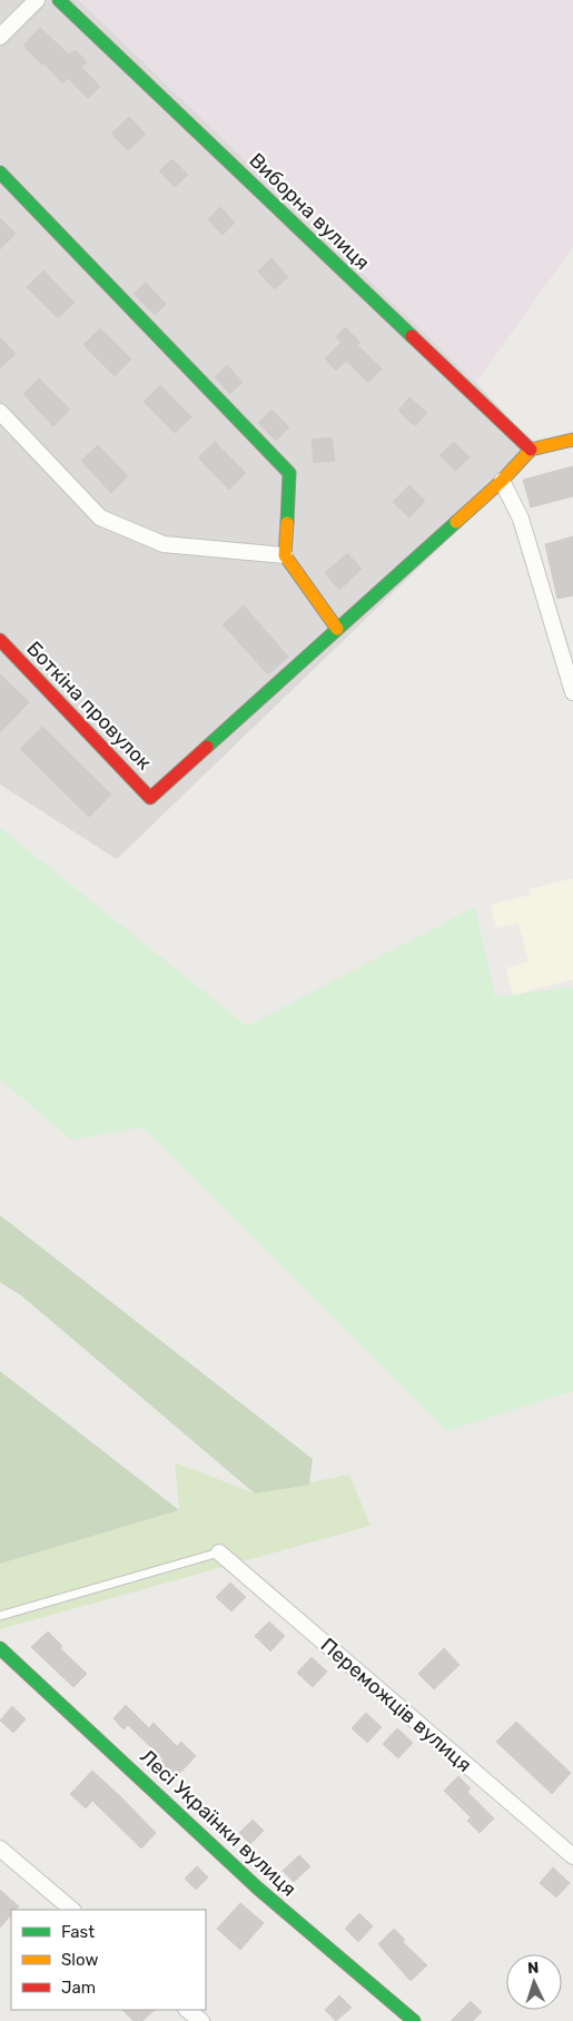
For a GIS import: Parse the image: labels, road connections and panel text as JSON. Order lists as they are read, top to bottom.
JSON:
{
  "streets": {
    "street": [
      "Виборна вулиця",
      "Боткіна провулок",
      "Переможців вулиця",
      "Лесі Українки вулиця"
    ]
  },
  "legend": ["Fast", "Slow", "Jam"],
  "north": "top"
}
